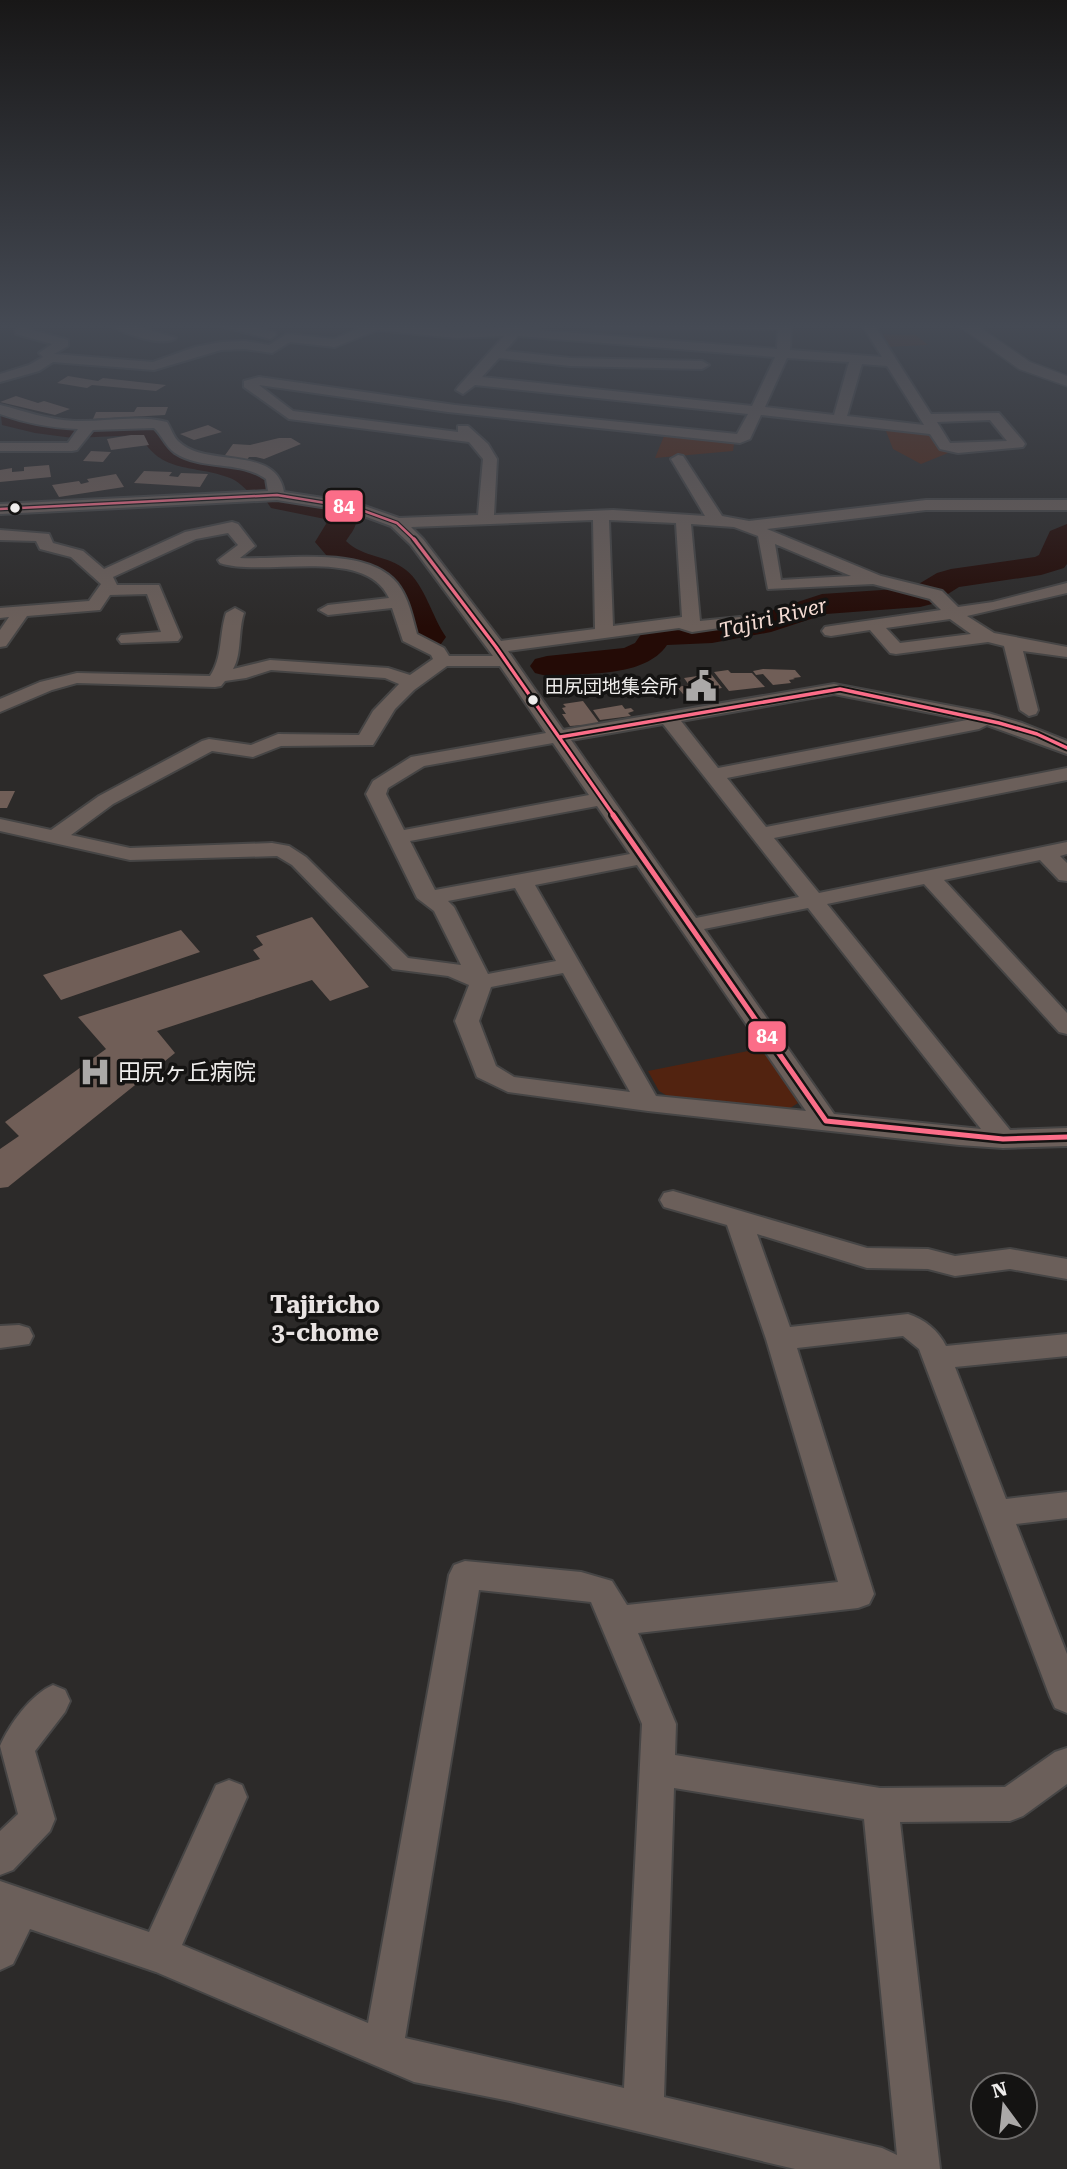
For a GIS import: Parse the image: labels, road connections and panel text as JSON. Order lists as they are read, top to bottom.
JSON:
{
  "districts": ["Tajiricho 3-chome"],
  "water": ["Tajiri River"],
  "places": {
    "public building": ["田尻団地集会所"],
    "hospital": ["田尻ヶ丘病院"]
  },
  "lines": ["transit line 84"],
  "north": "top"
}
